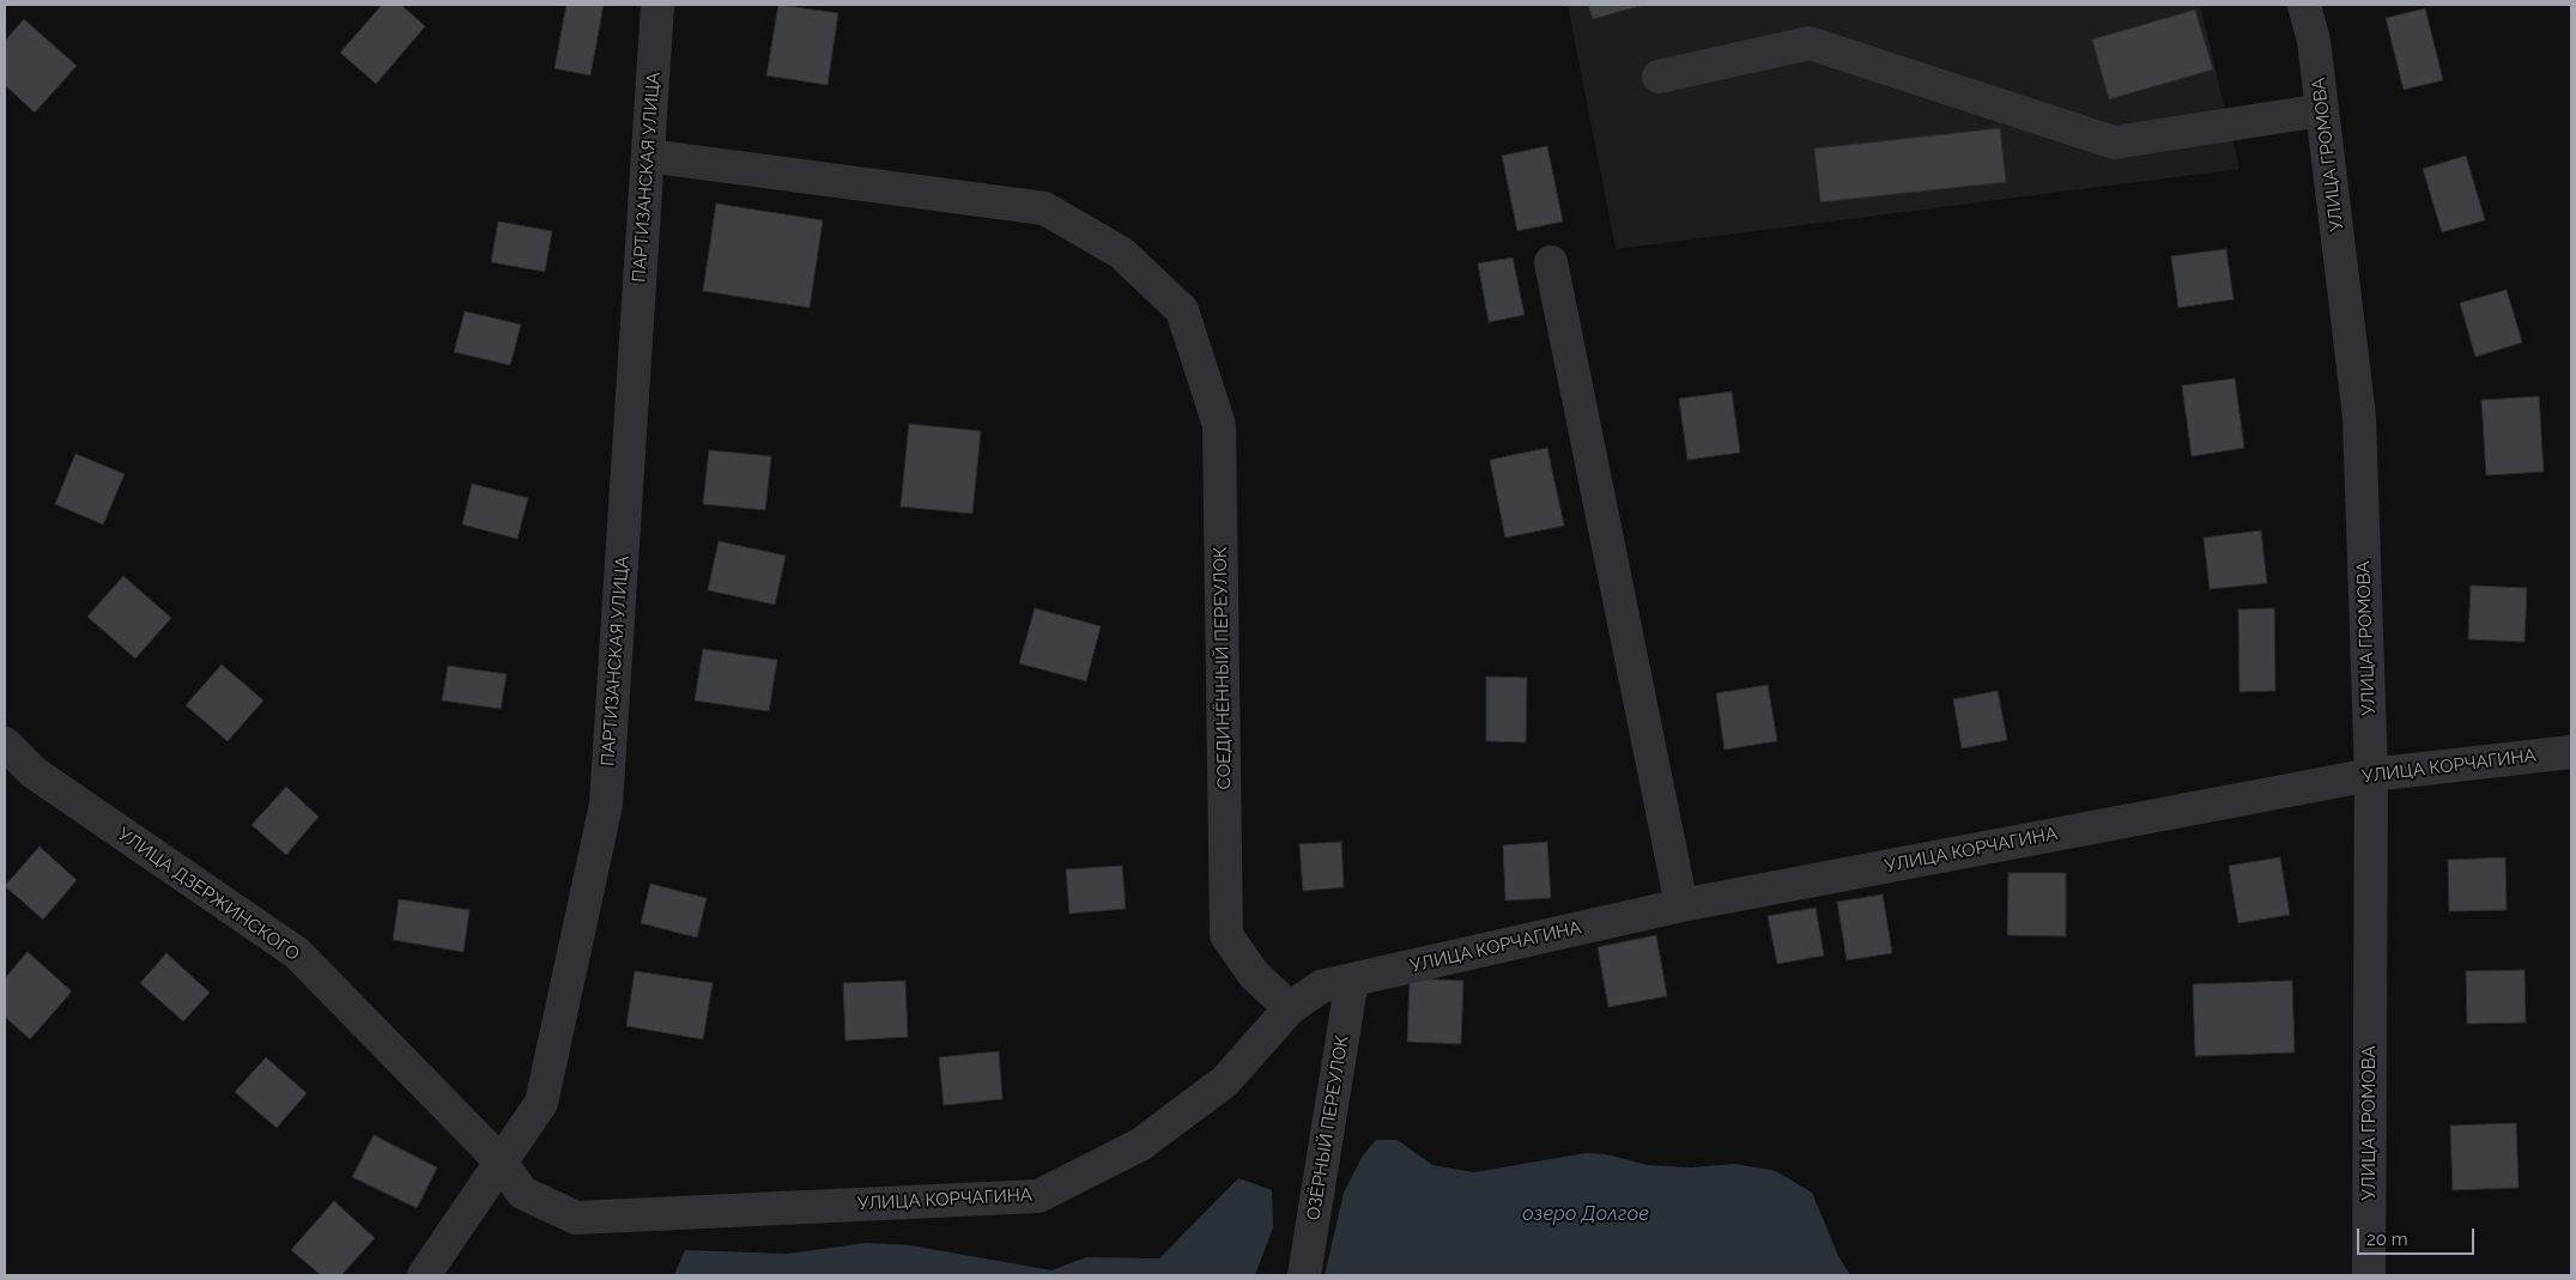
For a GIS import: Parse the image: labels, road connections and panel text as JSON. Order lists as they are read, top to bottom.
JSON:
{
  "streets": {
    "street": [
      "УЛИЦА ГРОМОВА",
      "ПАРТИЗАНСКАЯ УЛИЦА",
      "СОЕДИНЁННЫЙ ПЕРЕУЛОК",
      "УЛИЦА КОРЧАГИНА",
      "УЛИЦА ДЗЕРЖИНСКОГО",
      "ОЗЁРНЫЙ ПЕРЕУЛОК"
    ]
  },
  "crossings": [
    ["УЛИЦА ГРОМОВА", "УЛИЦА КОРЧАГИНА"],
    ["ПАРТИЗАНСКАЯ УЛИЦА", "СОЕДИНЁННЫЙ ПЕРЕУЛОК"],
    ["ПАРТИЗАНСКАЯ УЛИЦА", "УЛИЦА КОРЧАГИНА"],
    ["ПАРТИЗАНСКАЯ УЛИЦА", "УЛИЦА ДЗЕРЖИНСКОГО"],
    ["СОЕДИНЁННЫЙ ПЕРЕУЛОК", "УЛИЦА КОРЧАГИНА"],
    ["УЛИЦА КОРЧАГИНА", "УЛИЦА ДЗЕРЖИНСКОГО"],
    ["УЛИЦА КОРЧАГИНА", "ОЗЁРНЫЙ ПЕРЕУЛОК"]
  ],
  "water": ["озеро Долгое"],
  "scale_bar": "20 m"
}
